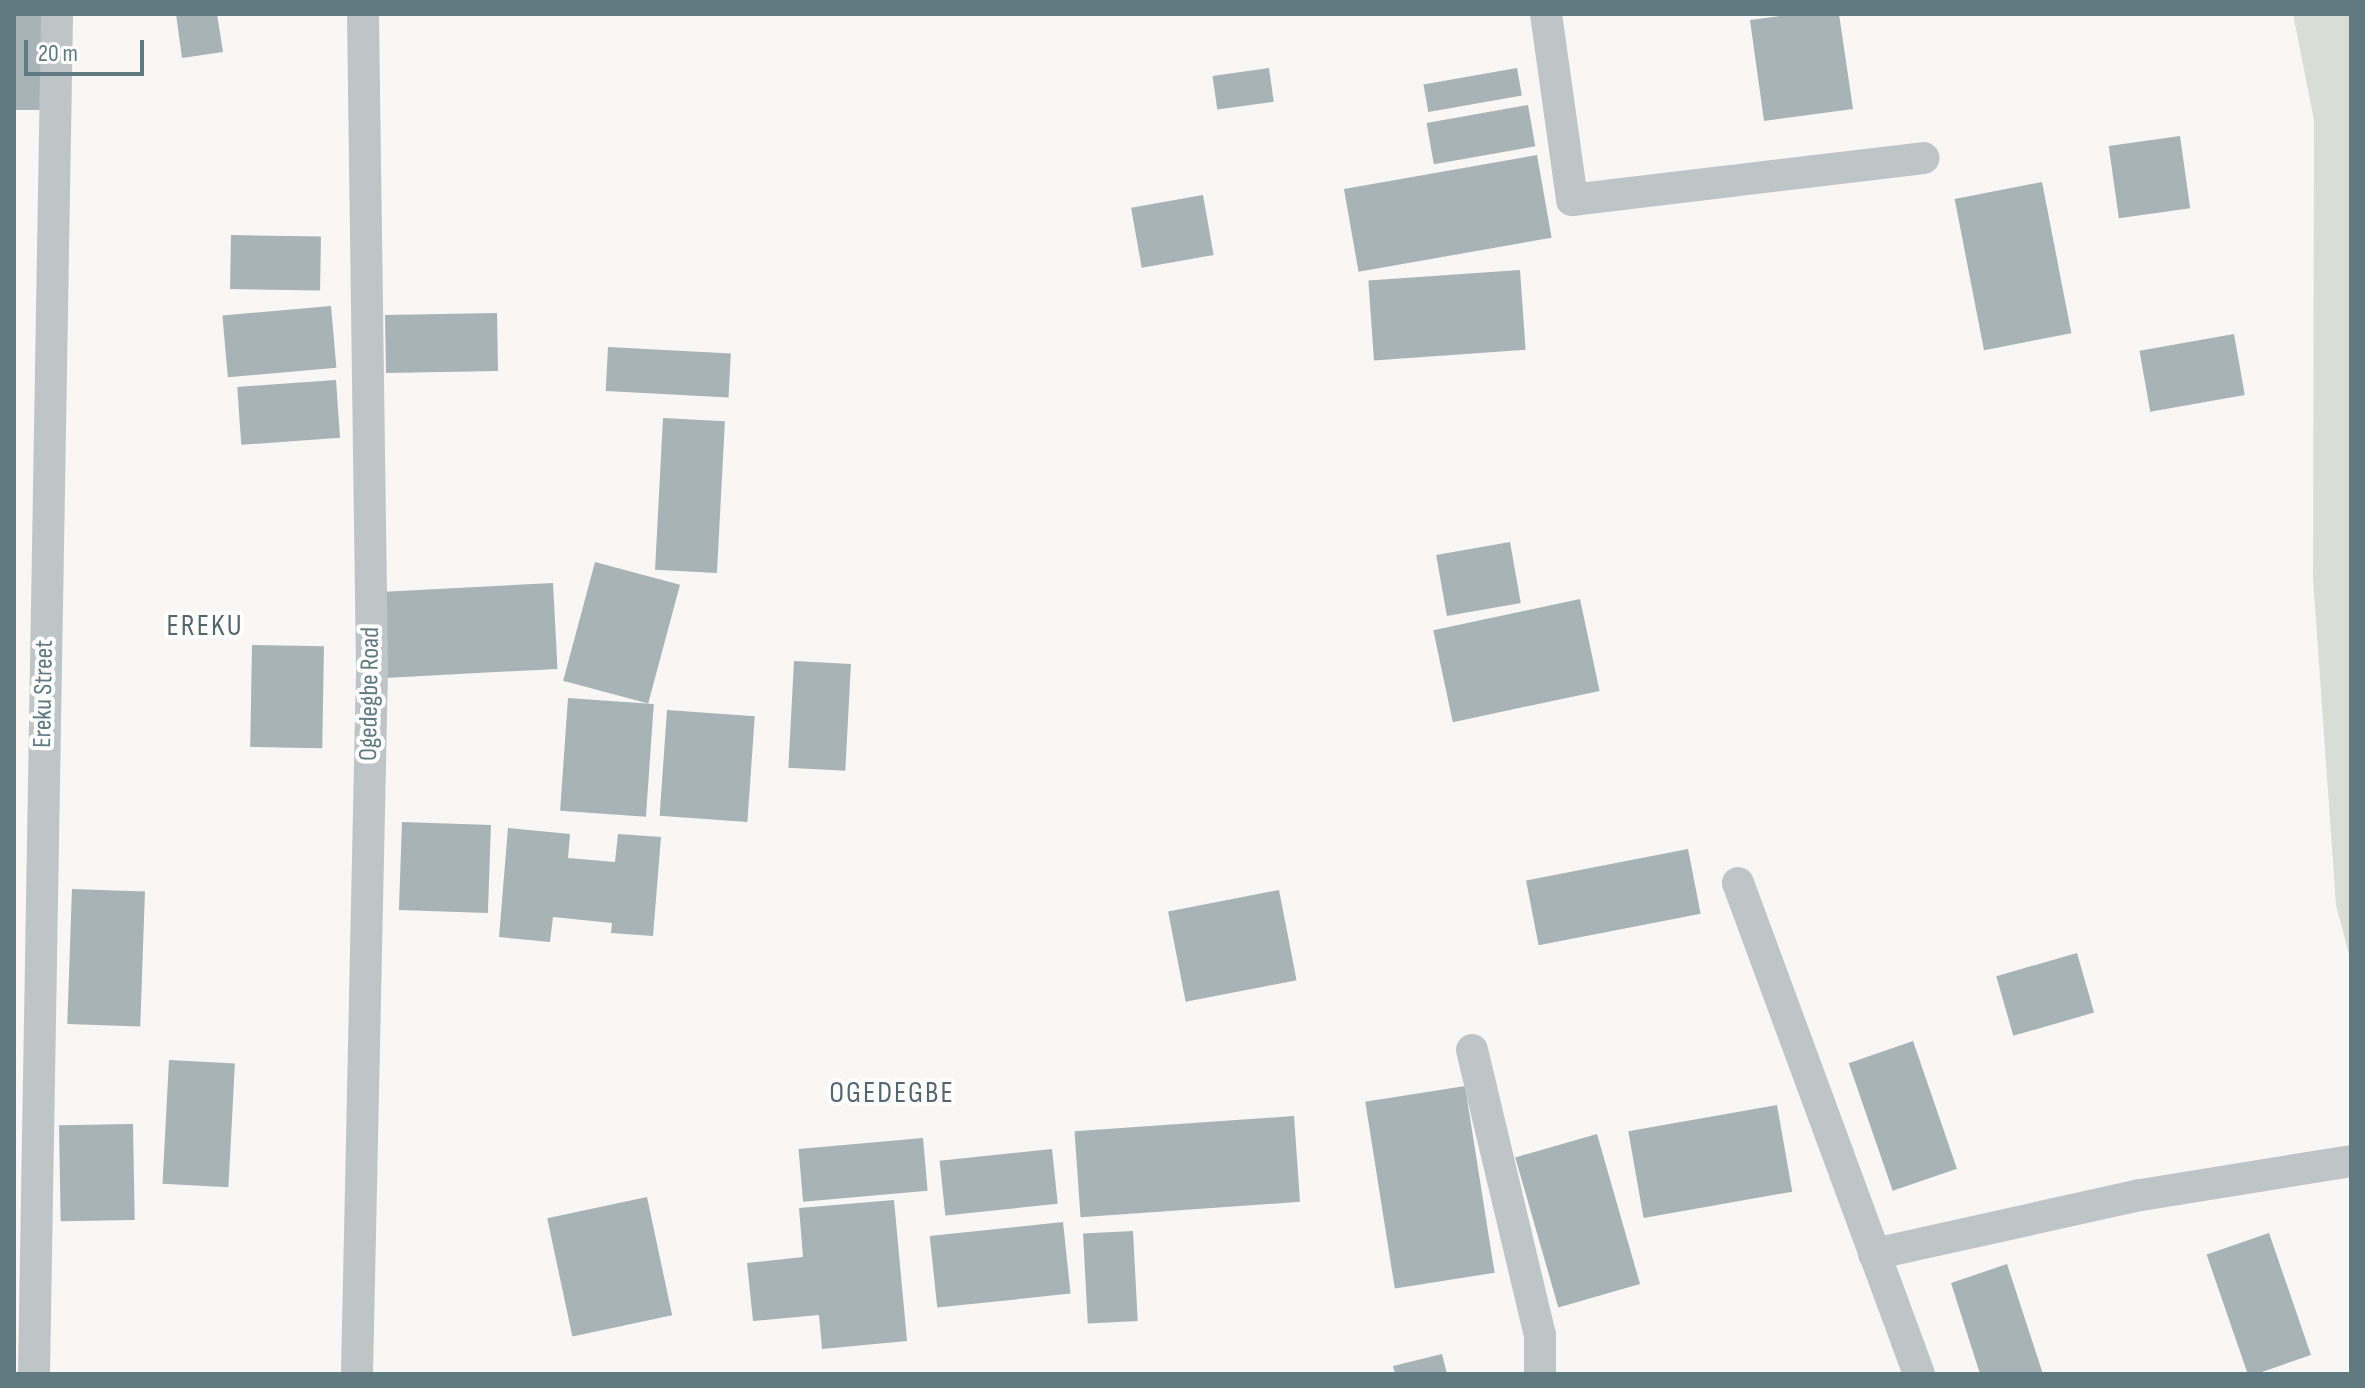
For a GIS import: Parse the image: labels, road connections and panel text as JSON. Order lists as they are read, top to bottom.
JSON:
{
  "streets": {
    "street": ["Ereku Street", "Ogedegbe Road"]
  },
  "districts": ["EREKU", "OGEDEGBE"],
  "scale_bar": "20 m"
}
